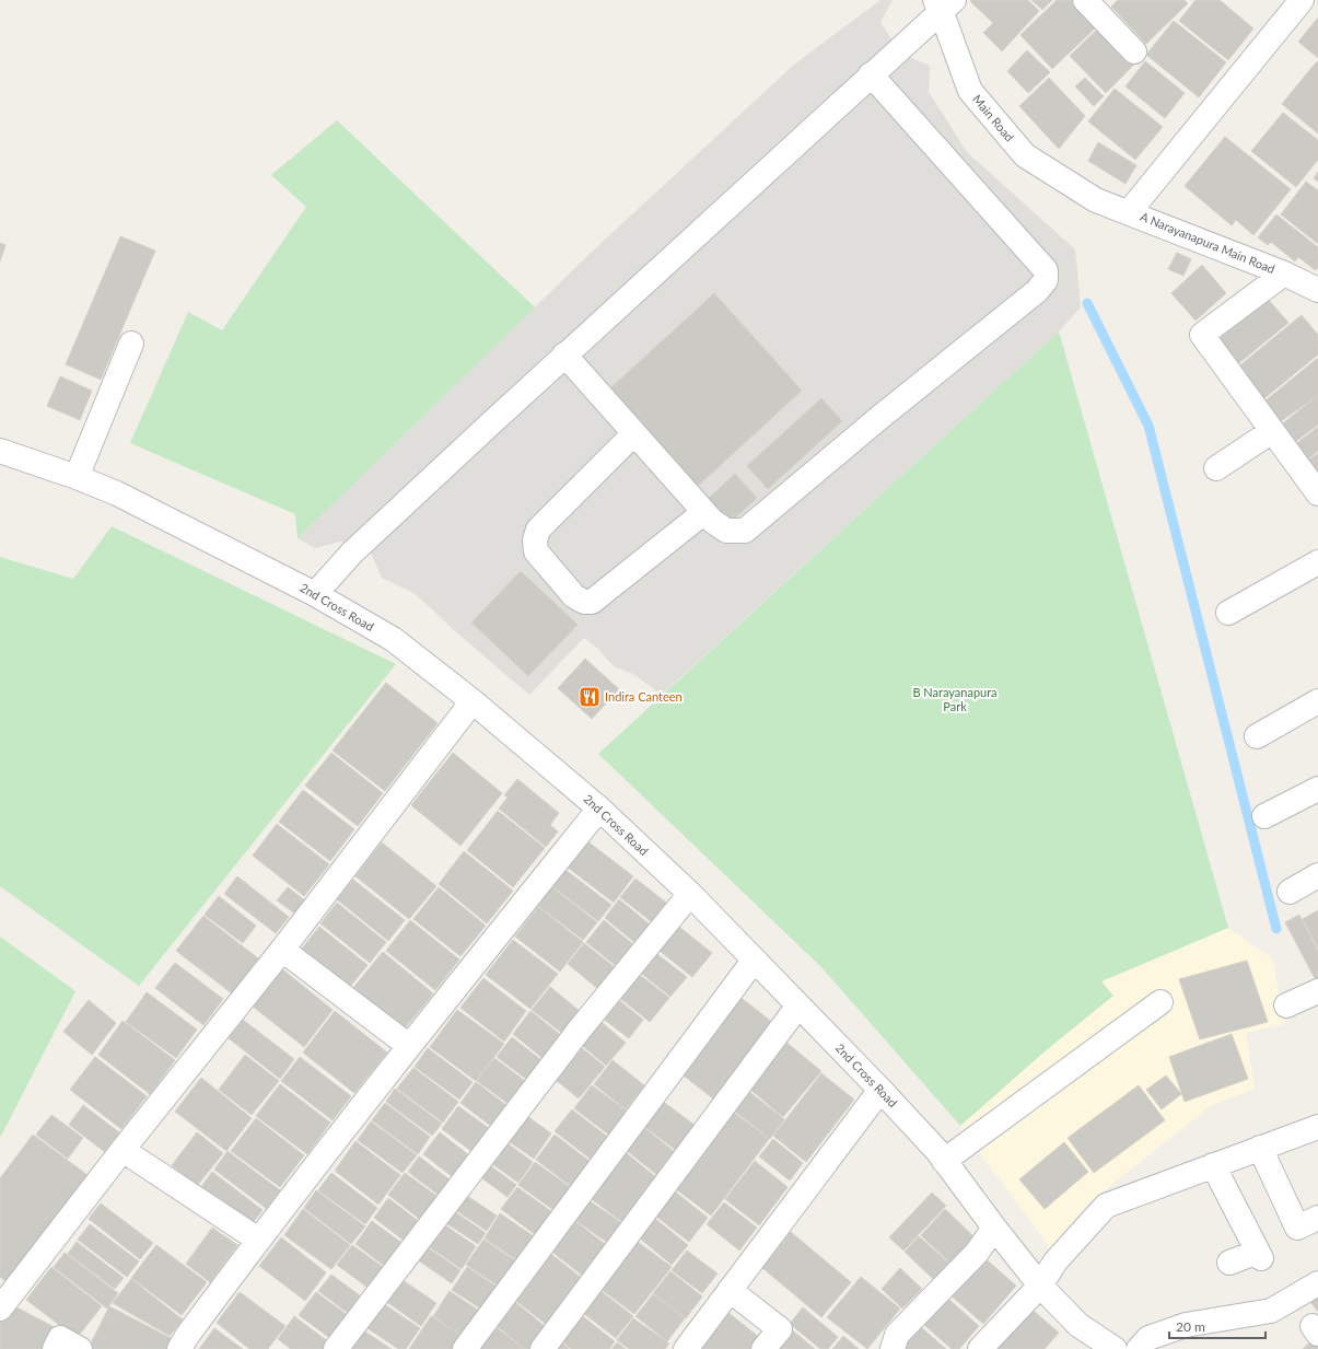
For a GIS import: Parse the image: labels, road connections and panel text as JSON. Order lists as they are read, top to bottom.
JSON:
{
  "streets": {
    "street": ["Main Road", "A Narayanapura Main Road", "2nd Cross Road"]
  },
  "crossings": [
    ["Main Road", "A Narayanapura Main Road"]
  ],
  "parks": ["B Narayanapura Park"],
  "places": {
    "restaurant": ["Indira Canteen"]
  },
  "scale_bar": "20 m"
}
